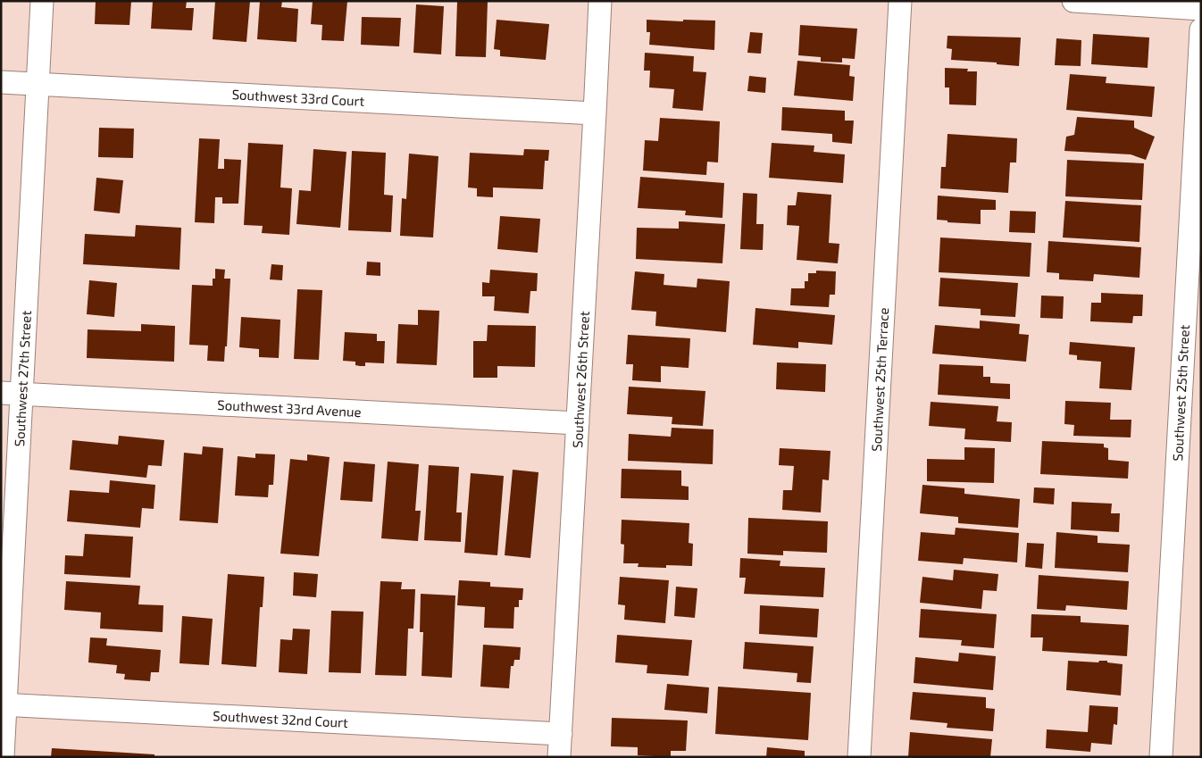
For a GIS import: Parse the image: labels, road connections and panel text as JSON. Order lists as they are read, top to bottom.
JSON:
{
  "streets": {
    "street": [
      "Southwest 33rd Court",
      "Southwest 27th Street",
      "Southwest 26th Street",
      "Southwest 25th Terrace",
      "Southwest 25th Street",
      "Southwest 33rd Avenue",
      "Southwest 32nd Court"
    ]
  },
  "crossings": [
    ["Southwest 33rd Court", "Southwest 27th Street"],
    ["Southwest 33rd Court", "Southwest 26th Street"],
    ["Southwest 27th Street", "Southwest 33rd Avenue"],
    ["Southwest 27th Street", "Southwest 32nd Court"],
    ["Southwest 26th Street", "Southwest 33rd Avenue"],
    ["Southwest 26th Street", "Southwest 32nd Court"]
  ]
}
